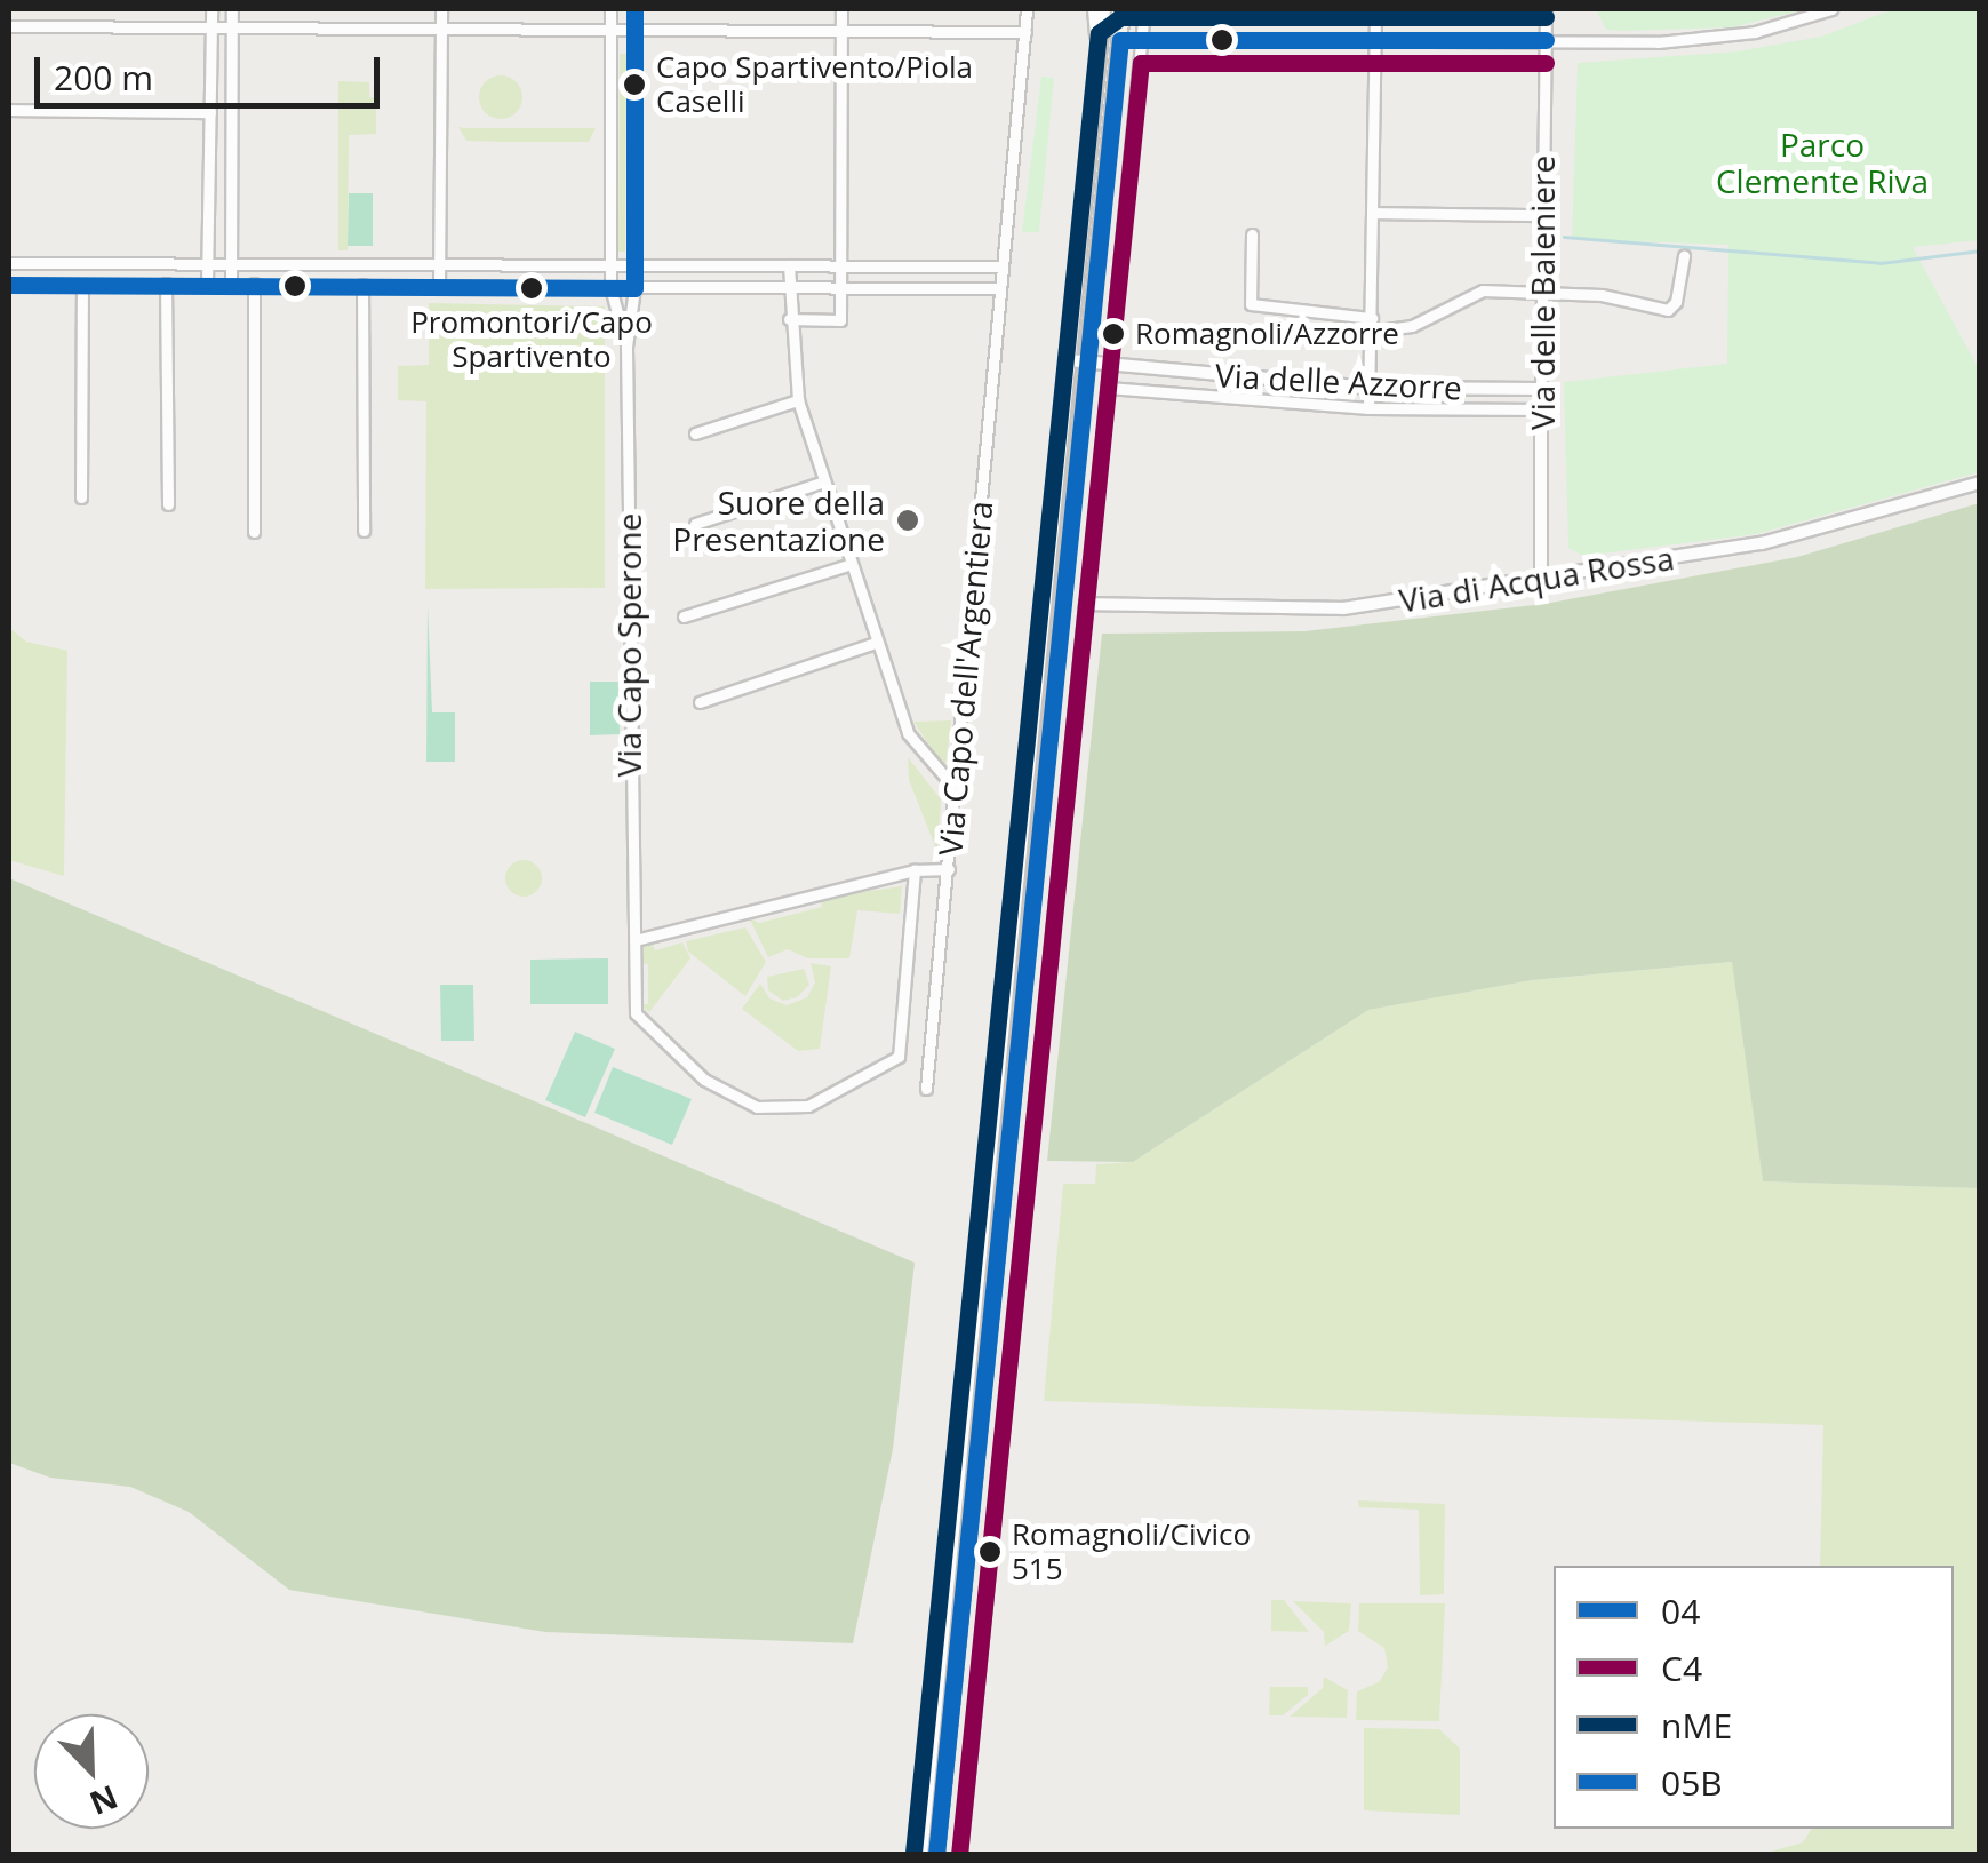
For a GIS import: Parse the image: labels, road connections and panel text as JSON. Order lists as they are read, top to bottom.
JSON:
{
  "streets": {
    "street": [
      "Via delle Baleniere",
      "Via delle Azzorre",
      "Via di Acqua Rossa",
      "Via Capo Sperone",
      "Via Capo dell'Argentiera"
    ]
  },
  "crossings": [
    ["Via delle Baleniere", "Via delle Azzorre"],
    ["Via delle Baleniere", "Via di Acqua Rossa"]
  ],
  "parks": ["Parco Clemente Riva"],
  "places": [
    "Capo Spartivento/Piola Caselli",
    "Promontori/Capo Spartivento",
    "Romagnoli/Azzorre",
    "Suore della Presentazione",
    "Romagnoli/Civico 515"
  ],
  "lines": [
    "transit line 05B",
    "transit line nME",
    "transit line 04",
    "transit line C4"
  ],
  "legend": [
    "04",
    "C4",
    "nME",
    "05B"
  ],
  "scale_bar": "200 m",
  "north": "bottom right"
}
